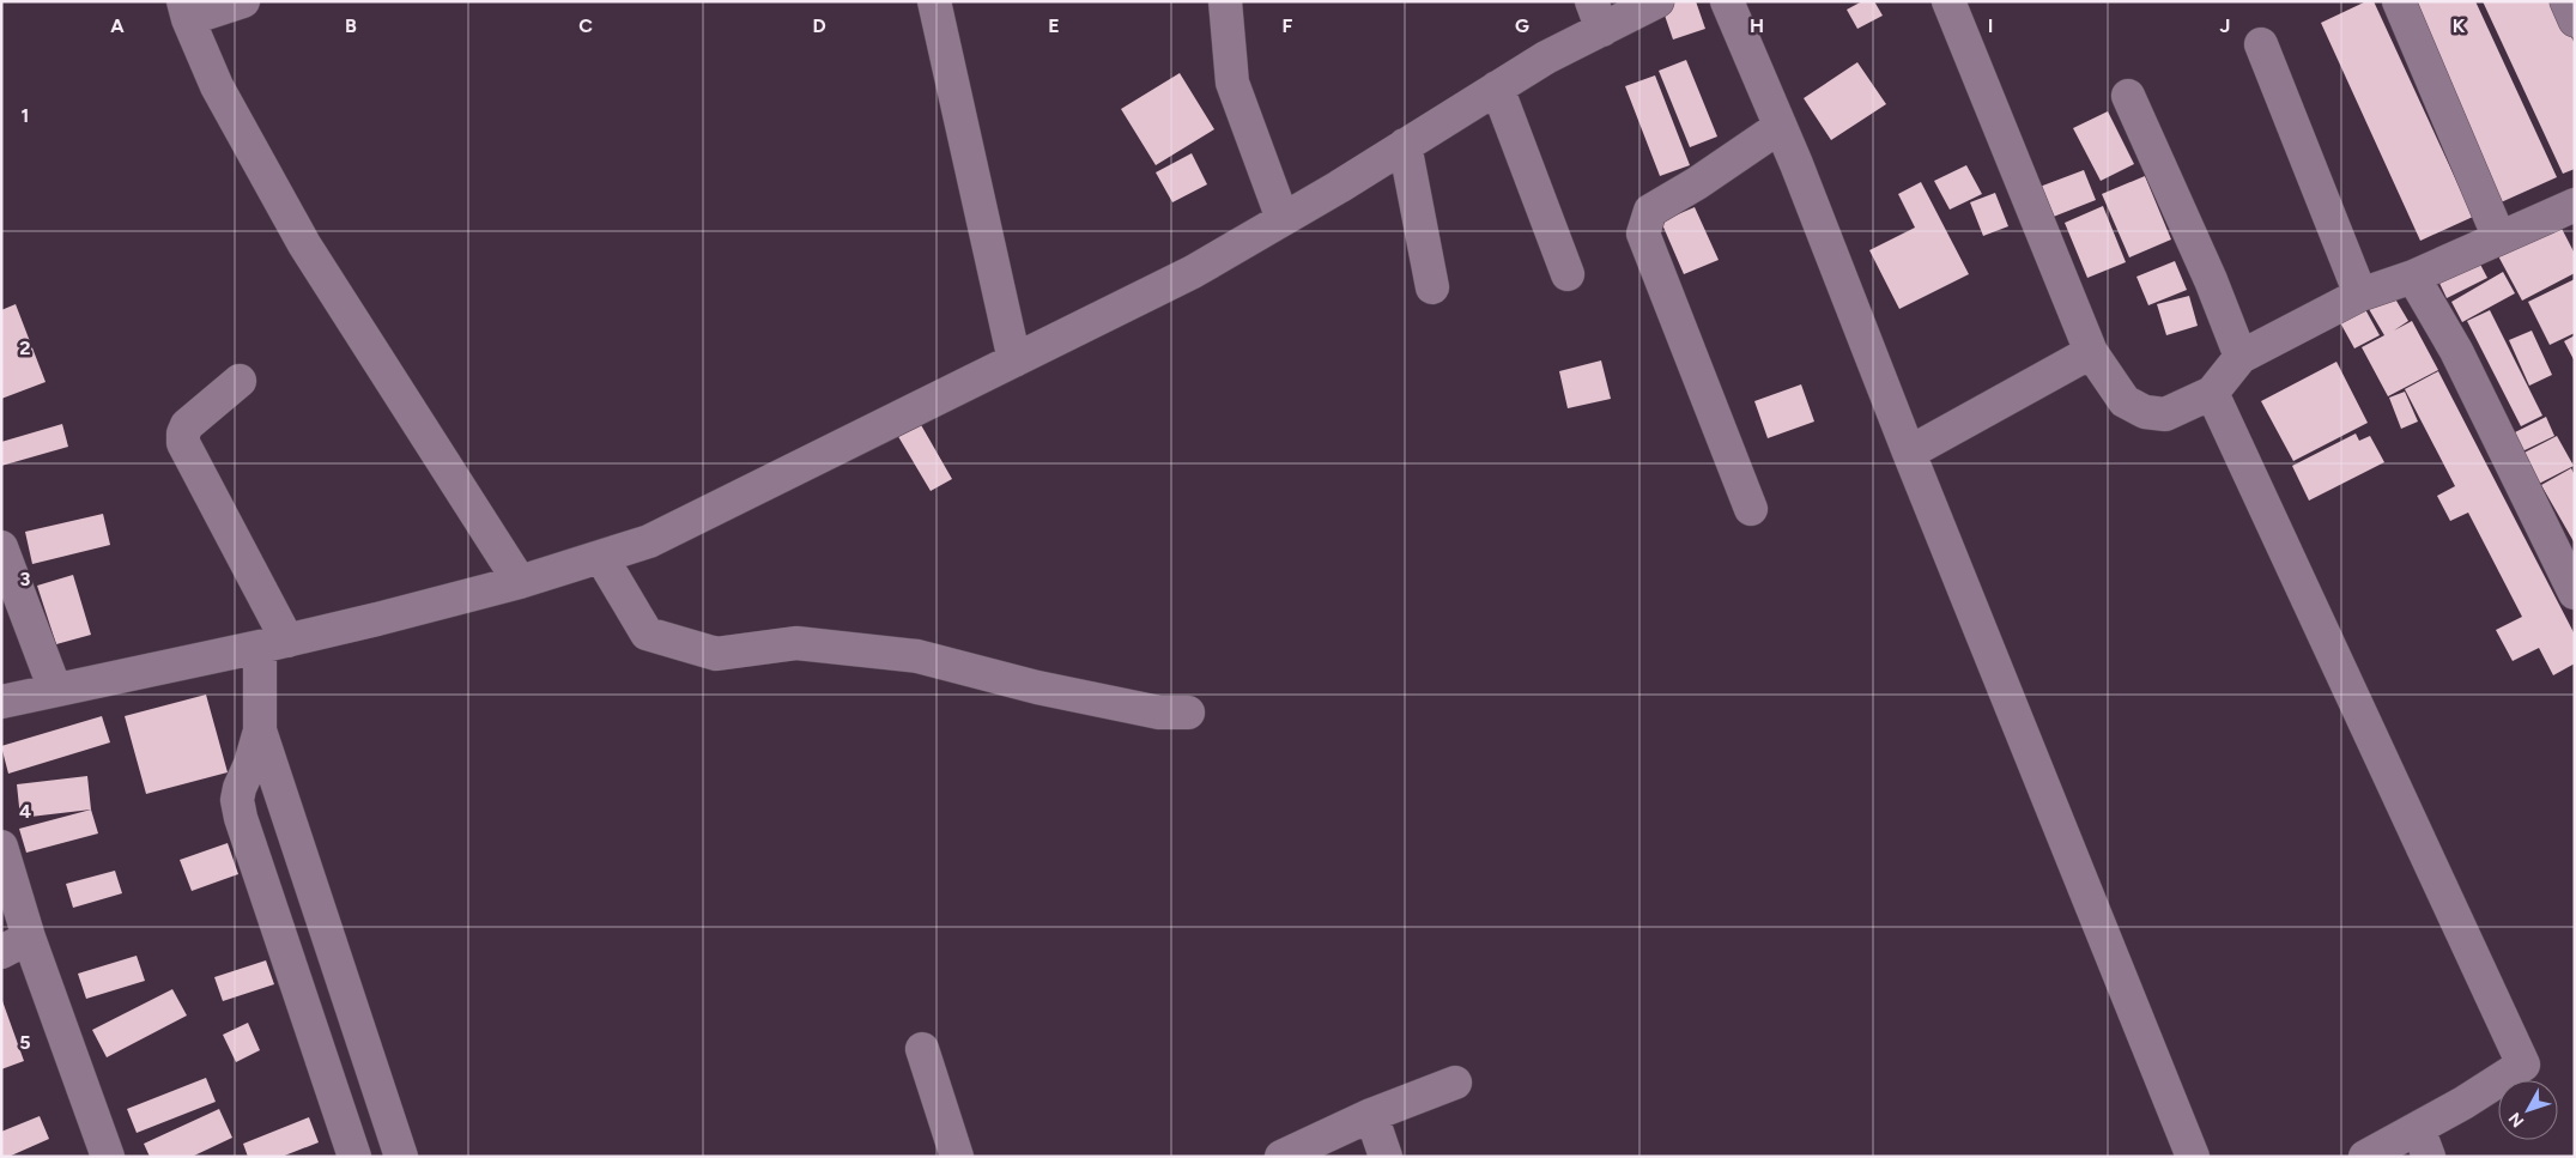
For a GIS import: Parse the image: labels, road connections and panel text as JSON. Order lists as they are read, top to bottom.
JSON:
{
  "north": "bottom left",
  "grid": {
    "columns": [
      "A",
      "B",
      "C",
      "D",
      "E",
      "F",
      "G",
      "H",
      "I",
      "J",
      "K"
    ],
    "rows": [
      "1",
      "2",
      "3",
      "4",
      "5"
    ]
  }
}
